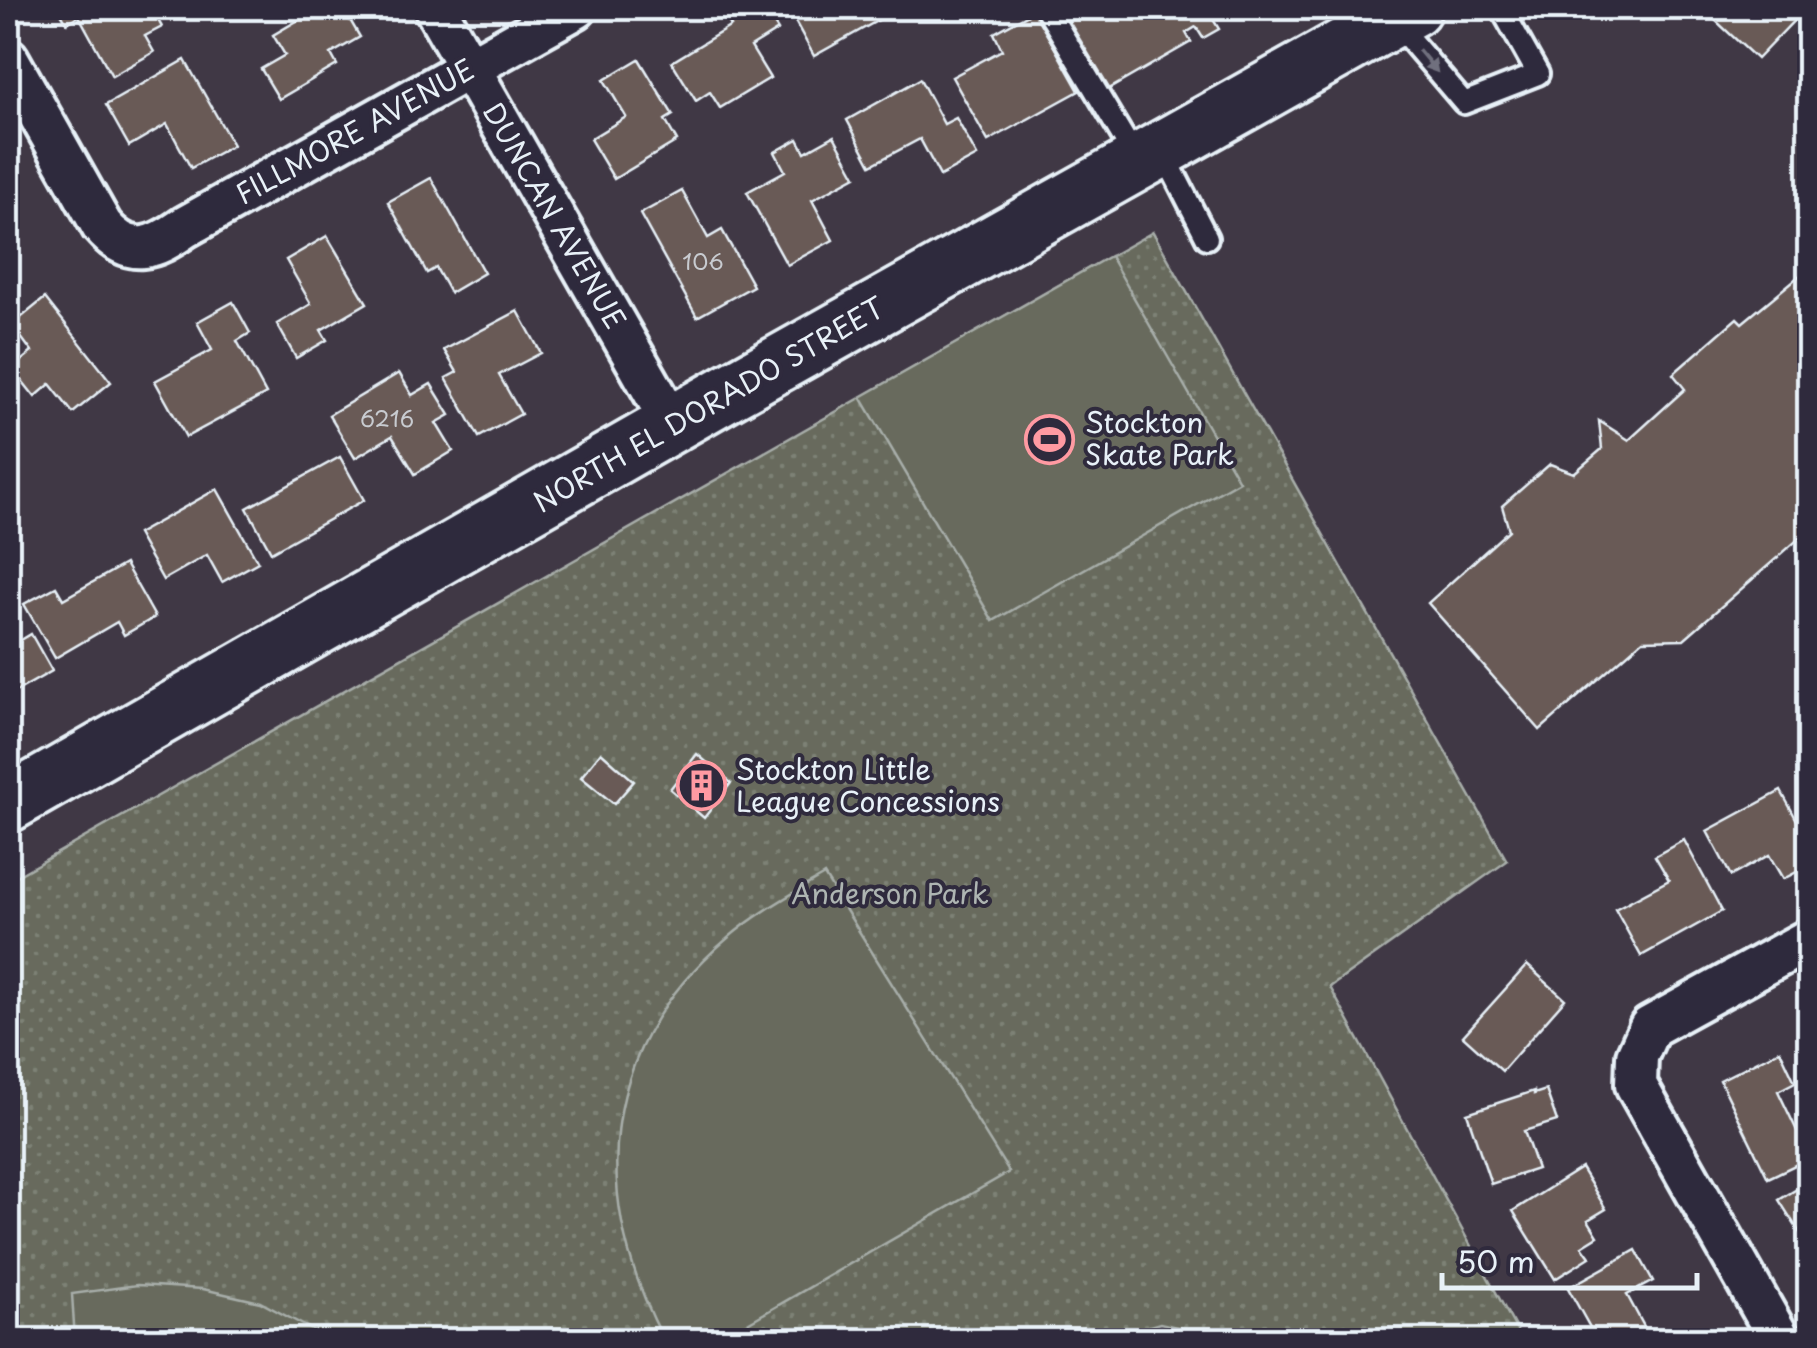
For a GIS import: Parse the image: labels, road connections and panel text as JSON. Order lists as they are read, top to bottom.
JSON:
{
  "streets": {
    "main road": ["NORTH EL DORADO STREET"],
    "street": ["FILLMORE AVENUE", "DUNCAN AVENUE"]
  },
  "crossings": [
    ["FILLMORE AVENUE", "DUNCAN AVENUE"],
    ["DUNCAN AVENUE", "NORTH EL DORADO STREET"]
  ],
  "parks": ["Anderson Park"],
  "places": {
    "sports": ["Stockton Skate Park"],
    "building": ["Stockton Little League Concessions"]
  },
  "house_numbers": ["106", "6216"],
  "scale_bar": "50 m"
}
